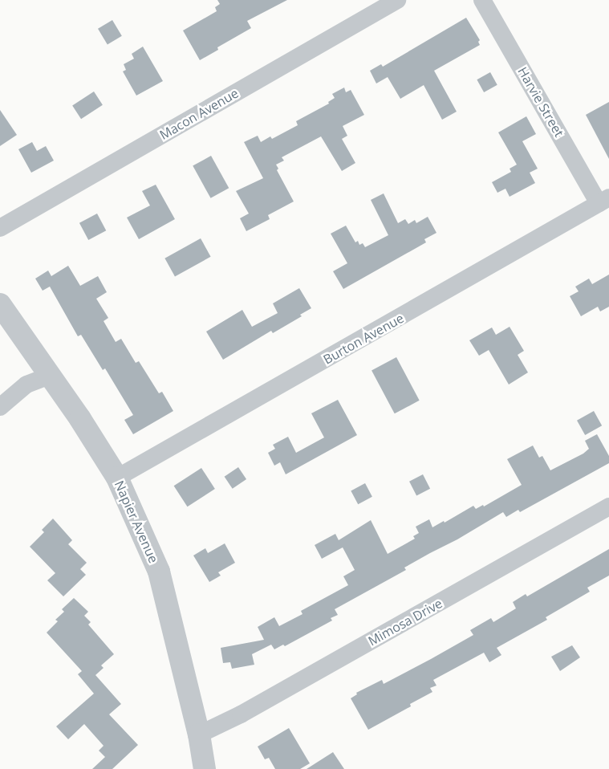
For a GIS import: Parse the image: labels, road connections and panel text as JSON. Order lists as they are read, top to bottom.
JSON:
{
  "streets": {
    "street": [
      "Harvie Street",
      "Macon Avenue",
      "Burton Avenue",
      "Napier Avenue",
      "Mimosa Drive"
    ]
  },
  "crossings": [
    ["Harvie Street", "Burton Avenue"],
    ["Burton Avenue", "Napier Avenue"],
    ["Napier Avenue", "Mimosa Drive"]
  ]
}
